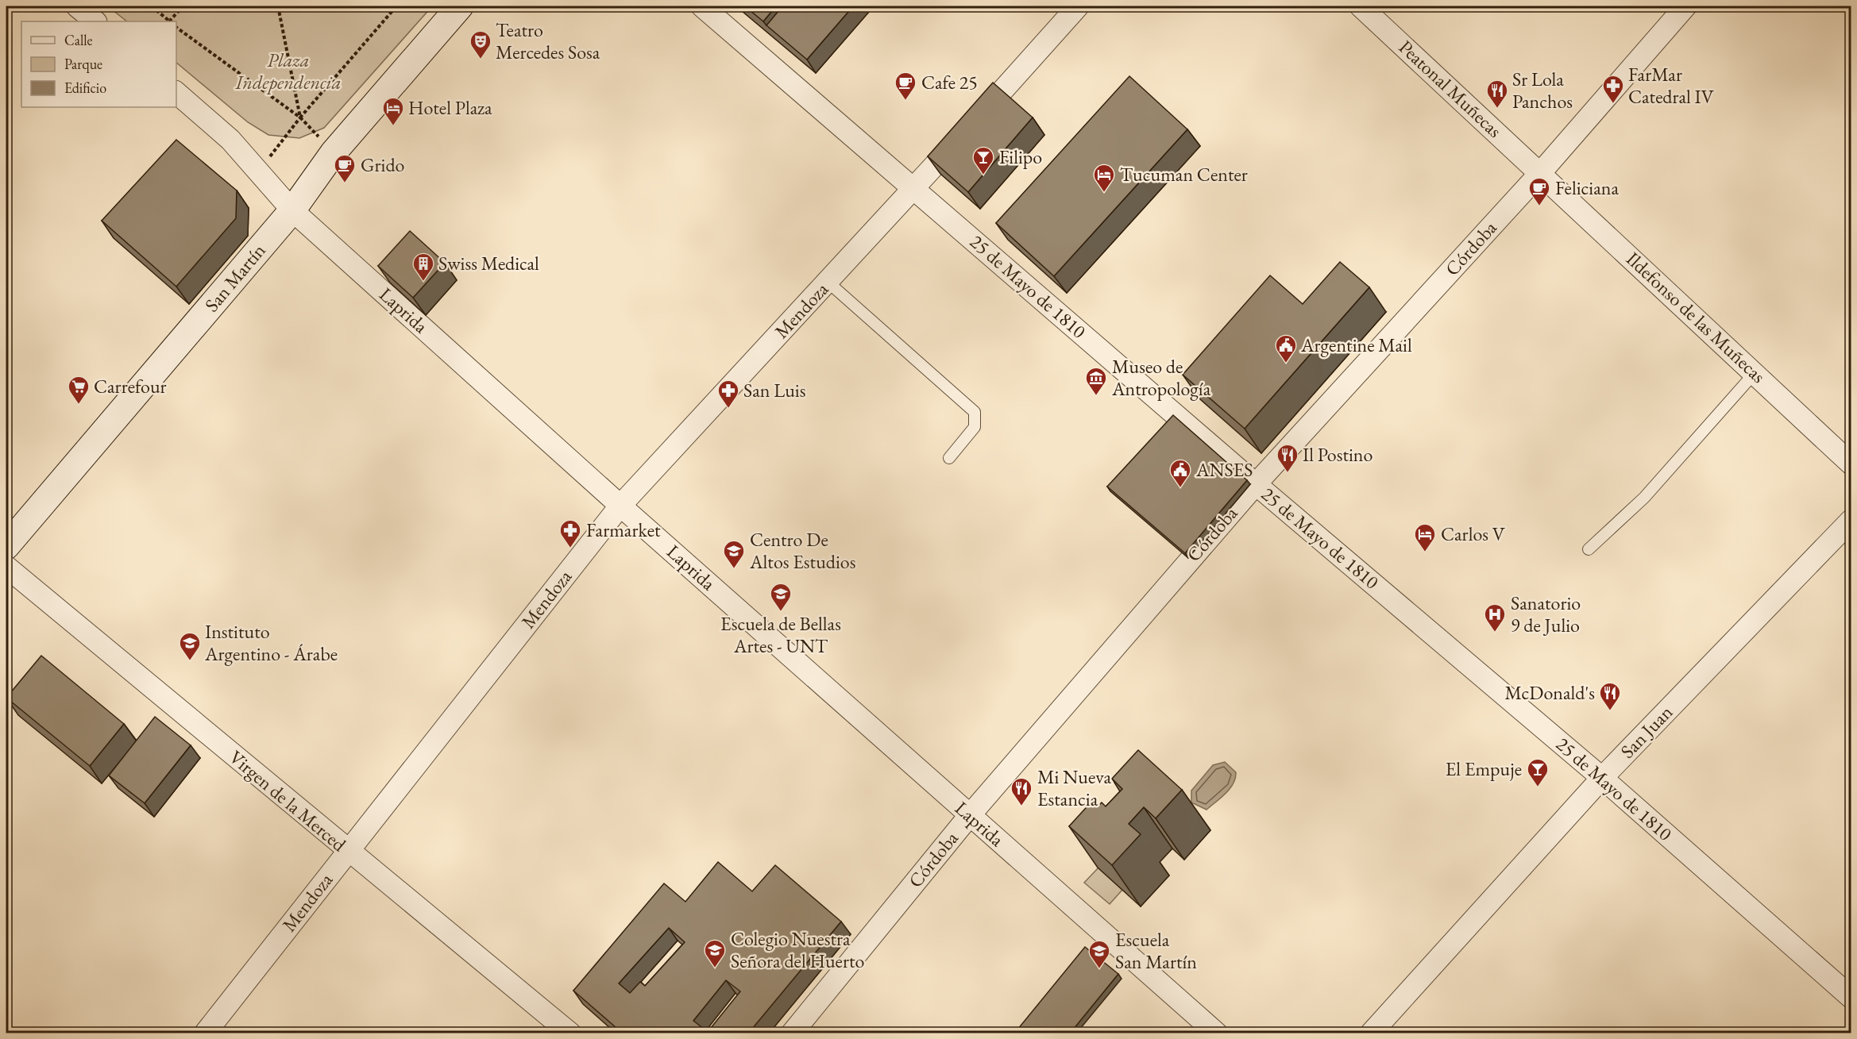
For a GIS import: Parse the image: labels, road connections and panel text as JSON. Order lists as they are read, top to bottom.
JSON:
{
  "streets": {
    "main road": ["San Martín"],
    "street": [
      "Peatonal Muñecas",
      "Córdoba",
      "25 de Mayo de 1810",
      "Laprida",
      "Mendoza",
      "Ildefonso de las Muñecas",
      "San Juan",
      "Virgen de la Merced"
    ]
  },
  "crossings": [
    ["Peatonal Muñecas", "Córdoba"],
    ["Peatonal Muñecas", "Ildefonso de las Muñecas"],
    ["Córdoba", "25 de Mayo de 1810"],
    ["Córdoba", "Laprida"],
    ["Córdoba", "Ildefonso de las Muñecas"],
    ["San Martín", "Laprida"],
    ["25 de Mayo de 1810", "Mendoza"],
    ["25 de Mayo de 1810", "San Juan"],
    ["Laprida", "Mendoza"],
    ["Mendoza", "Virgen de la Merced"]
  ],
  "parks": ["Plaza Independencia"],
  "places": {
    "theatre": ["Teatro Mercedes Sosa"],
    "cafe": ["Cafe 25", "Grido", "Feliciana"],
    "pharmacy": ["FarMar Catedral IV", "San Luis", "Farmarket"],
    "restaurant": [
      "Sr Lola Panchos",
      "Il Postino",
      "McDonald's",
      "Mi Nueva Estancia"
    ],
    "hotel": ["Hotel Plaza", "Tucuman Center", "Carlos V"],
    "bar": ["Filipo", "El Empuje"],
    "building": ["Swiss Medical"],
    "public building": ["Argentine Mail", "ANSES"],
    "museum": ["Museo de Antropología"],
    "supermarket": ["Carrefour"],
    "school or university": [
      "Centro De Altos Estudios",
      "Escuela de Bellas Artes - UNT",
      "Instituto Argentino - Árabe",
      "Colegio Nuestra Señora del Huerto",
      "Escuela San Martín"
    ],
    "hospital": ["Sanatorio 9 de Julio"]
  },
  "legend": ["Calle", "Parque", "Edificio"]
}
